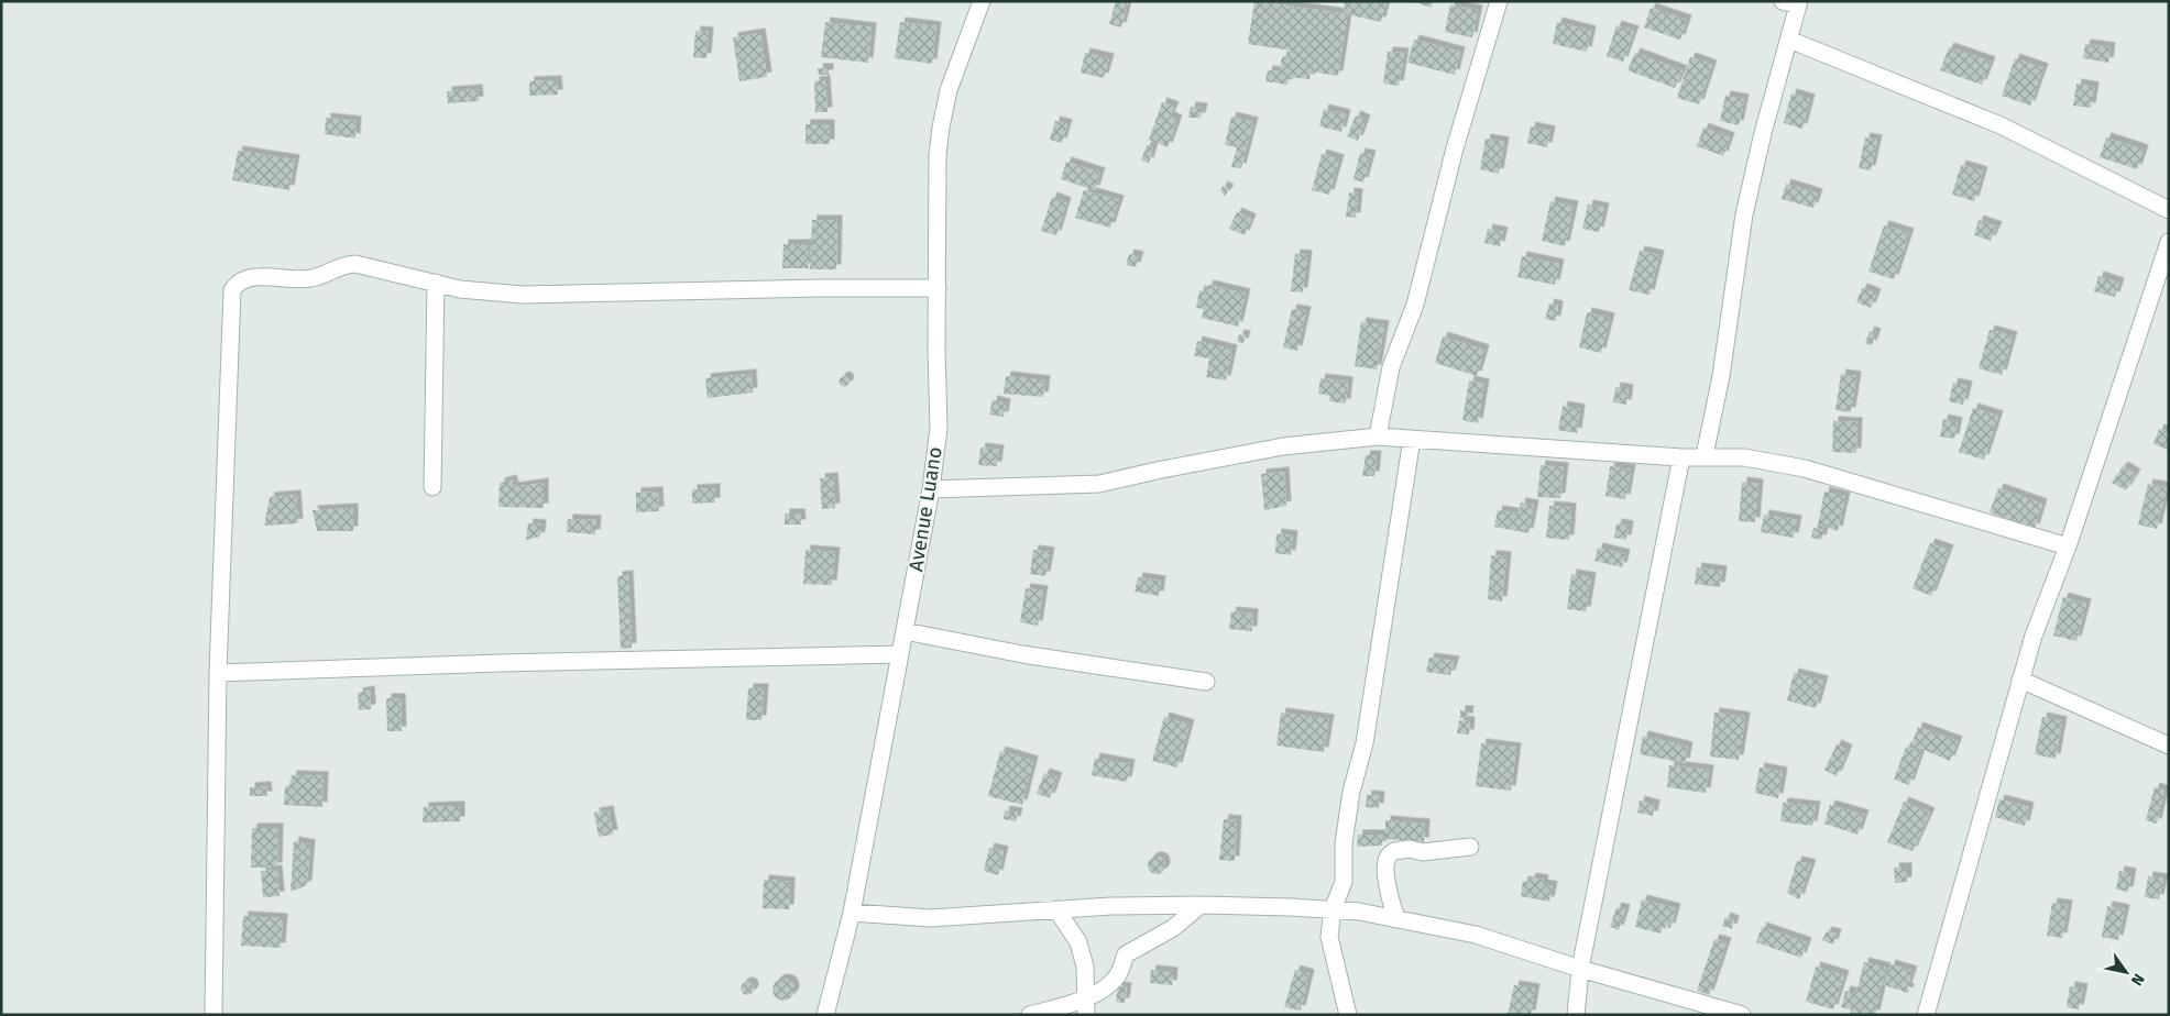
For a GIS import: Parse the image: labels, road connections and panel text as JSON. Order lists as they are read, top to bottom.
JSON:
{
  "streets": {
    "street": ["Avenue Luano"]
  },
  "north": "bottom right"
}
